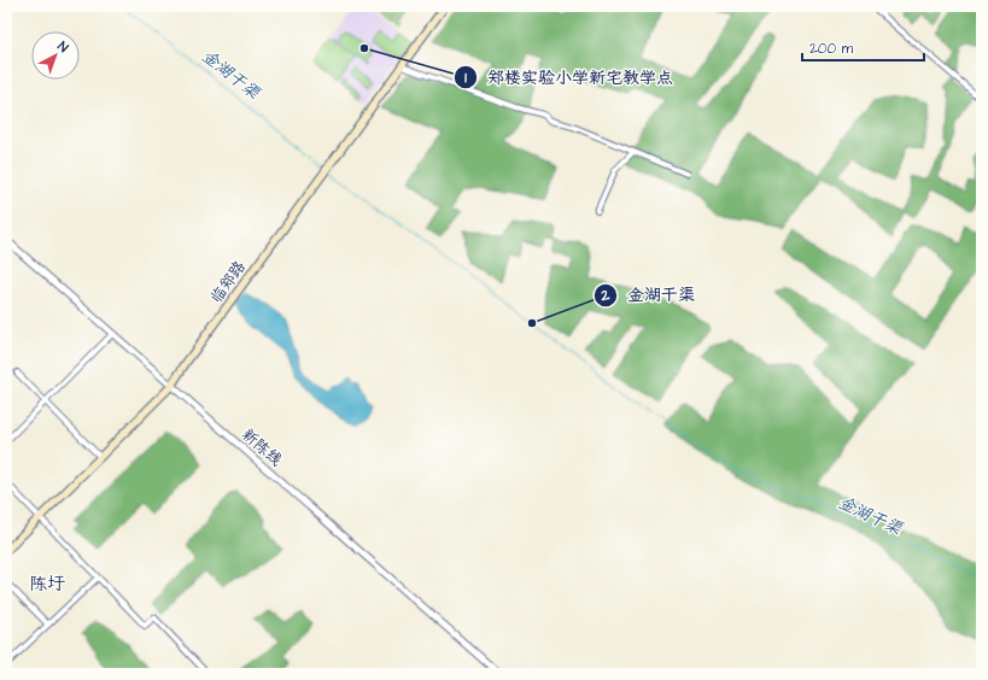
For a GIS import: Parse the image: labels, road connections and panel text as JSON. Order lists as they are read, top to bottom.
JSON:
{
  "streets": {
    "main road": ["临郑路"],
    "street": ["新陈线"]
  },
  "crossings": [
    ["临郑路", "新陈线"]
  ],
  "districts": ["陈圩"],
  "water": ["金湖干渠"],
  "places": ["郑楼实验小学新宅教学点", "金湖干渠"],
  "scale_bar": "200 m",
  "north": "top right"
}
